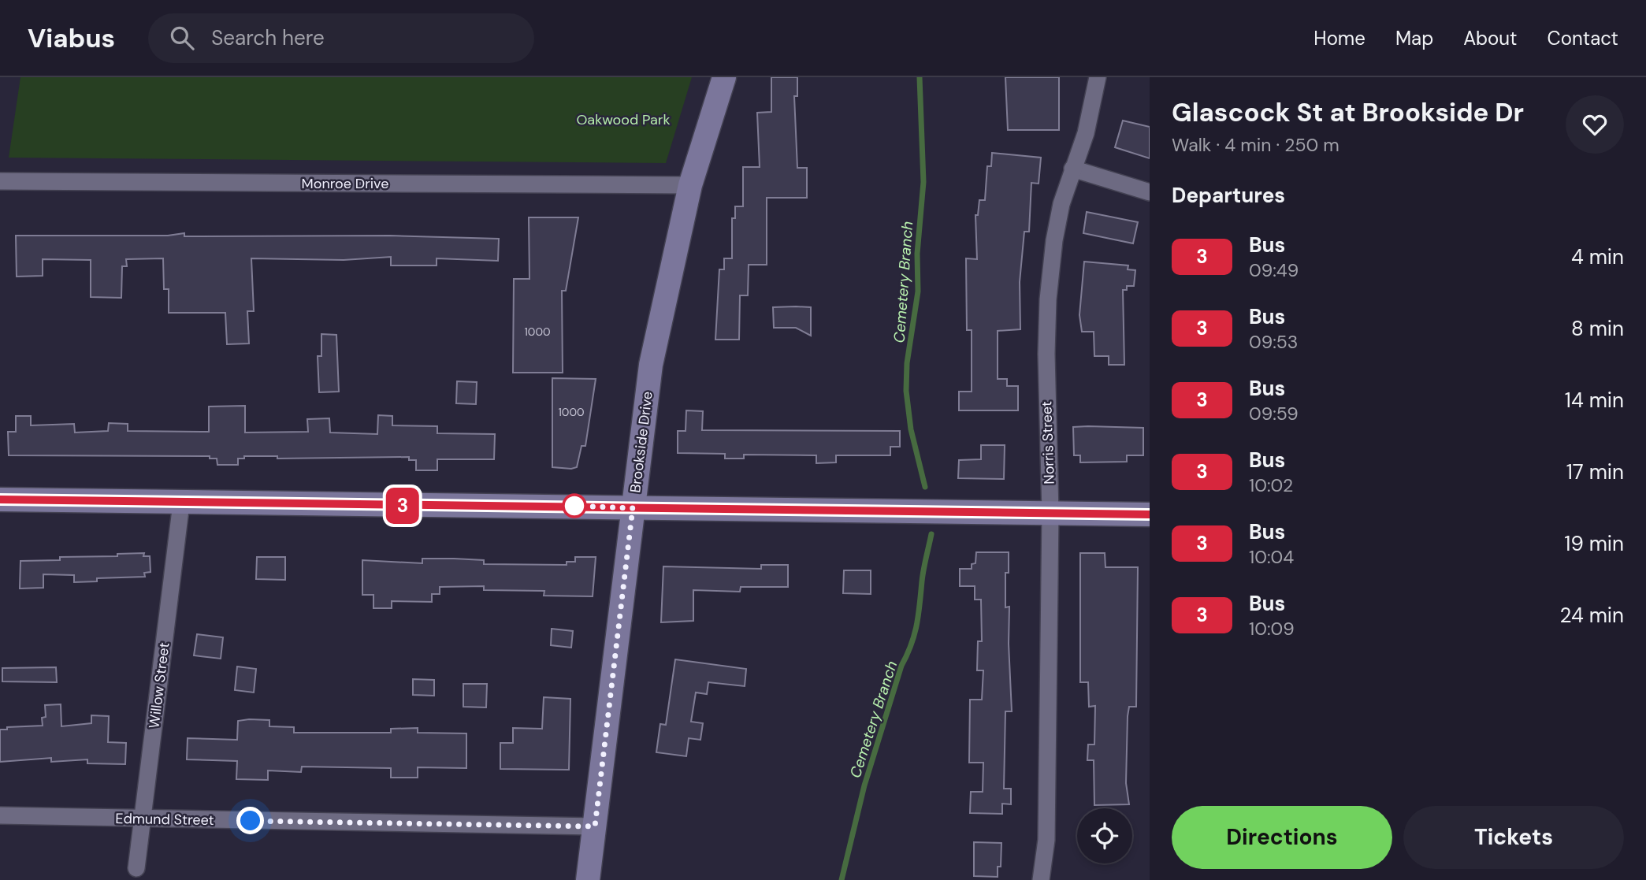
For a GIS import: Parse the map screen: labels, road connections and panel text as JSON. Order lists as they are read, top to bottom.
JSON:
{
  "streets": {
    "street": [
      "Monroe Drive",
      "Brookside Drive",
      "Norris Street",
      "Willow Street",
      "Edmund Street"
    ]
  },
  "crossings": [
    ["Monroe Drive", "Brookside Drive"],
    ["Brookside Drive", "Edmund Street"],
    ["Willow Street", "Edmund Street"]
  ],
  "water": ["Cemetery Branch"],
  "parks": ["Oakwood Park"],
  "lines": ["bus line 3"],
  "house_numbers": ["1000", "1000"],
  "page": {
    "header": "Viabus",
    "search": "Search here",
    "nav": [
      "Home",
      "Map",
      "About",
      "Contact"
    ],
    "on_map": "3",
    "heading": [
      ["Glascock St at Brookside Dr", "Walk · 4 min · 250 m"],
      "Departures"
    ],
    "list": [
      {
        "mark": "3",
        "name": "Bus",
        "note": "09:49",
        "value": "4 min"
      },
      {
        "mark": "3",
        "name": "Bus",
        "note": "09:53",
        "value": "8 min"
      },
      {
        "mark": "3",
        "name": "Bus",
        "note": "09:59",
        "value": "14 min"
      },
      {
        "mark": "3",
        "name": "Bus",
        "note": "10:02",
        "value": "17 min"
      },
      {
        "mark": "3",
        "name": "Bus",
        "note": "10:04",
        "value": "19 min"
      },
      {
        "mark": "3",
        "name": "Bus",
        "note": "10:09",
        "value": "24 min"
      }
    ],
    "buttons": ["Directions", "Tickets"]
  }
}
